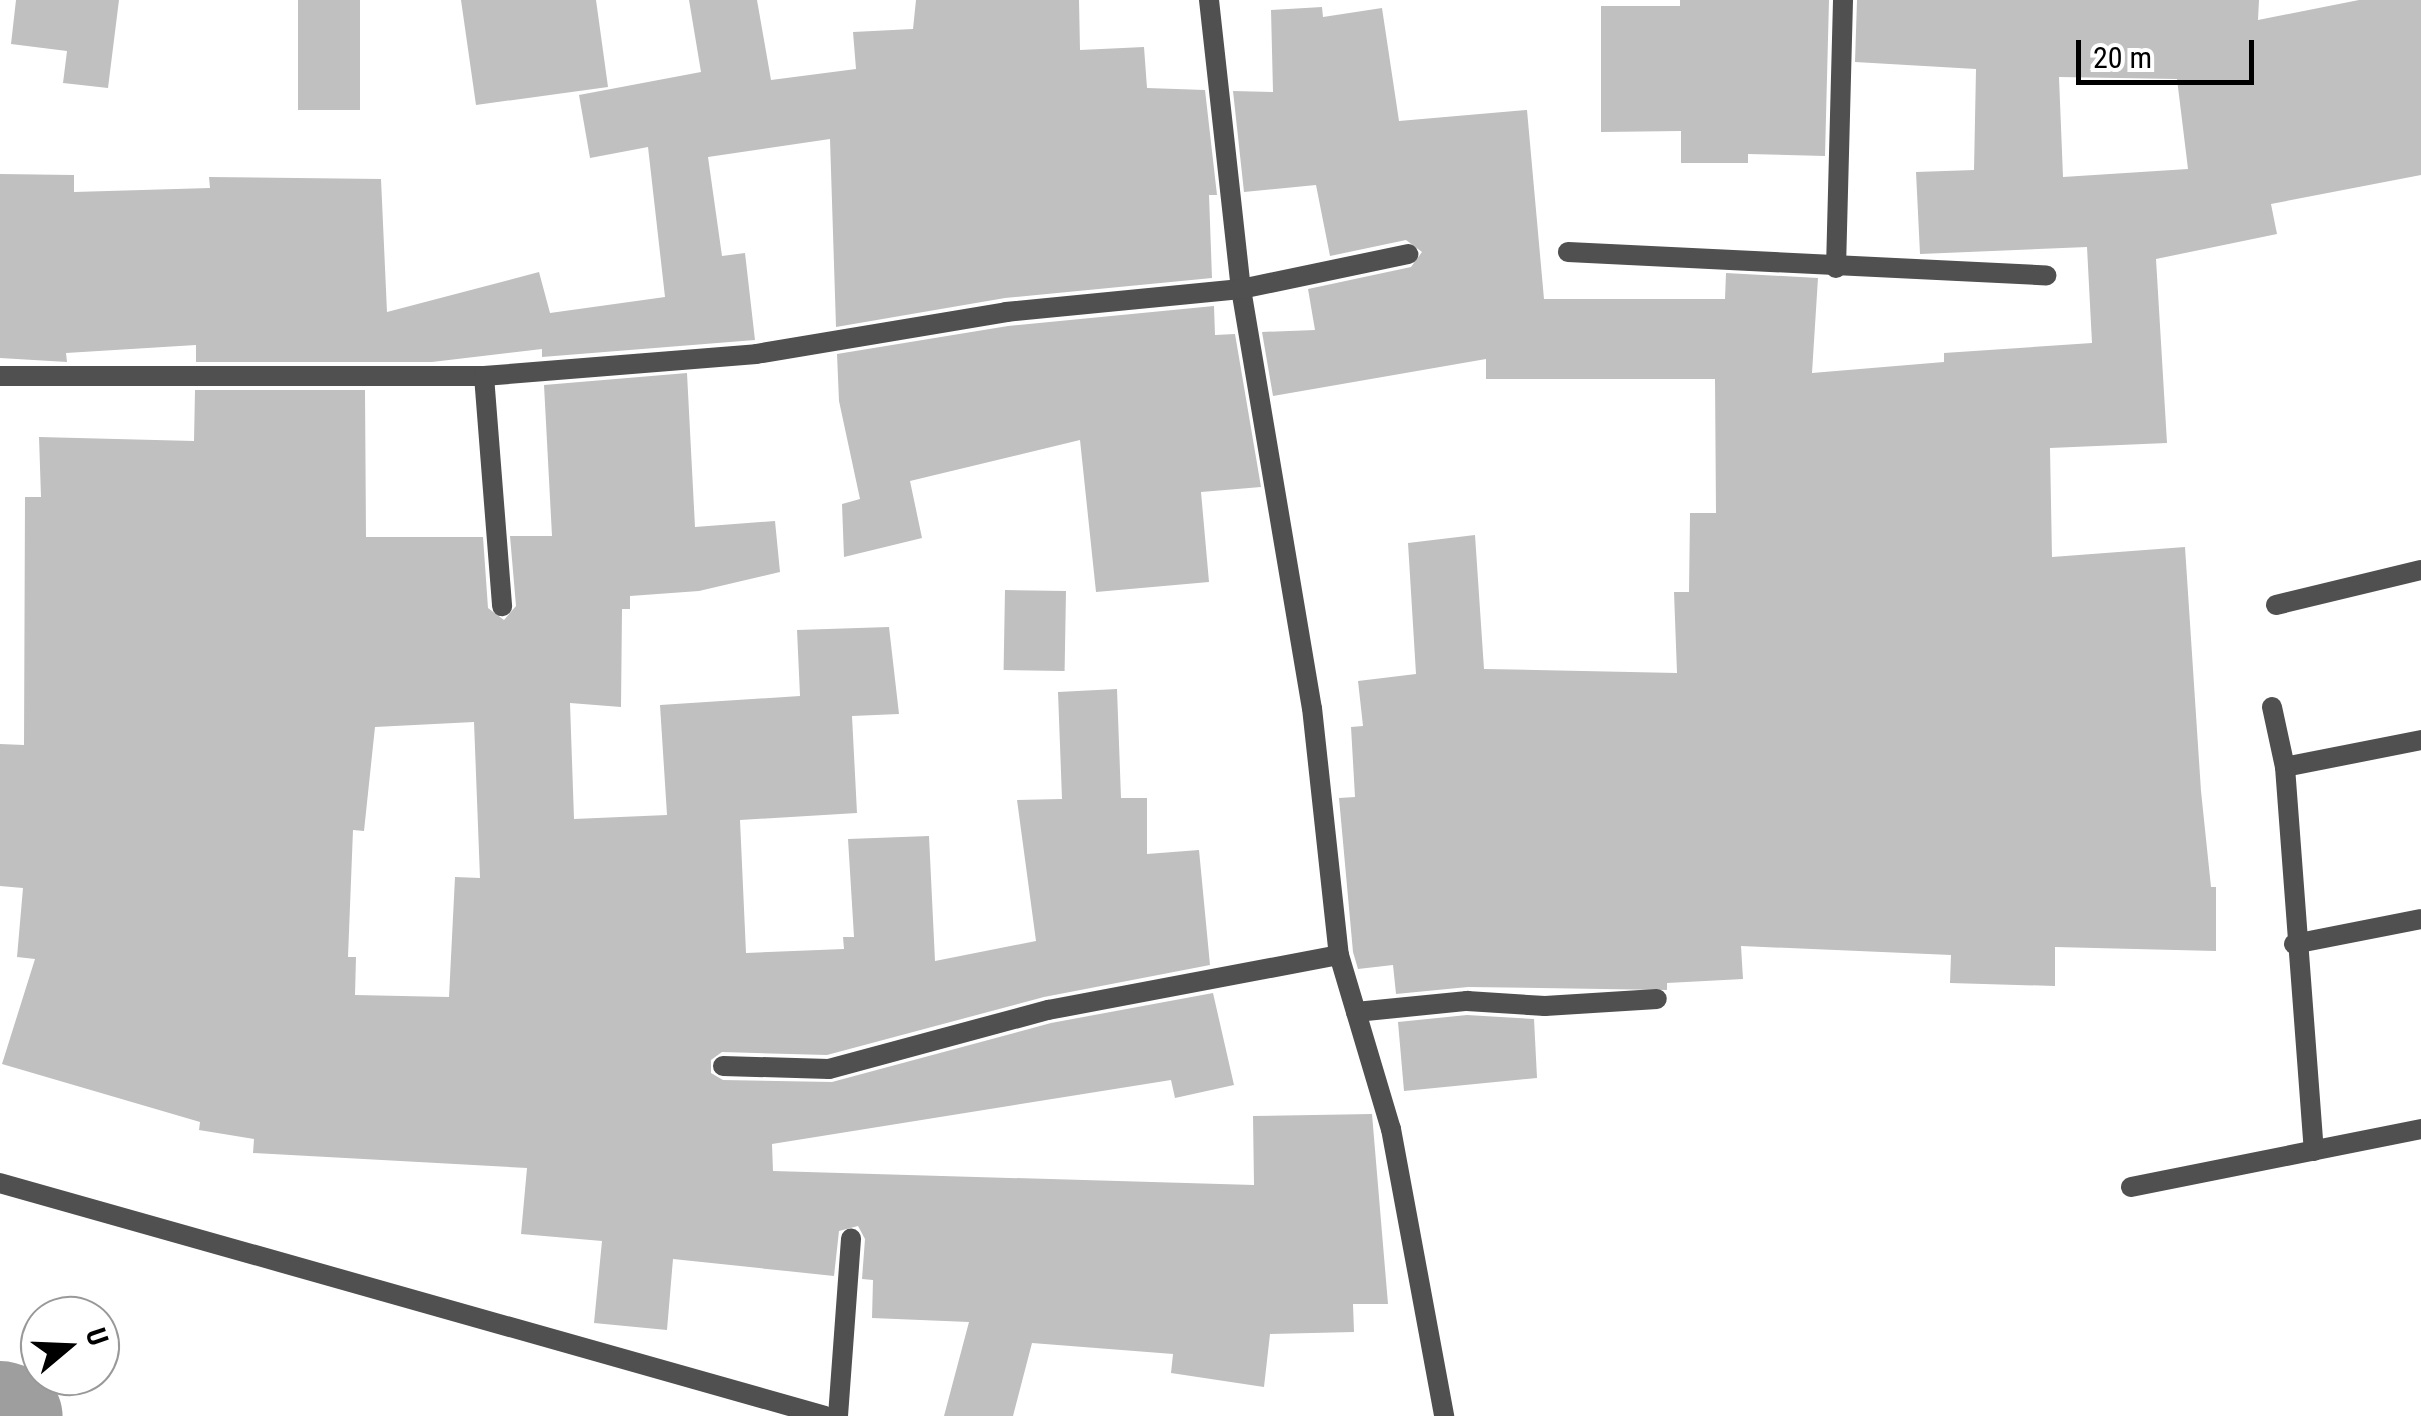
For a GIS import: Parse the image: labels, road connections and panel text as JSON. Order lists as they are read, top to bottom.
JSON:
{
  "scale_bar": "20 m",
  "north": "right"
}
